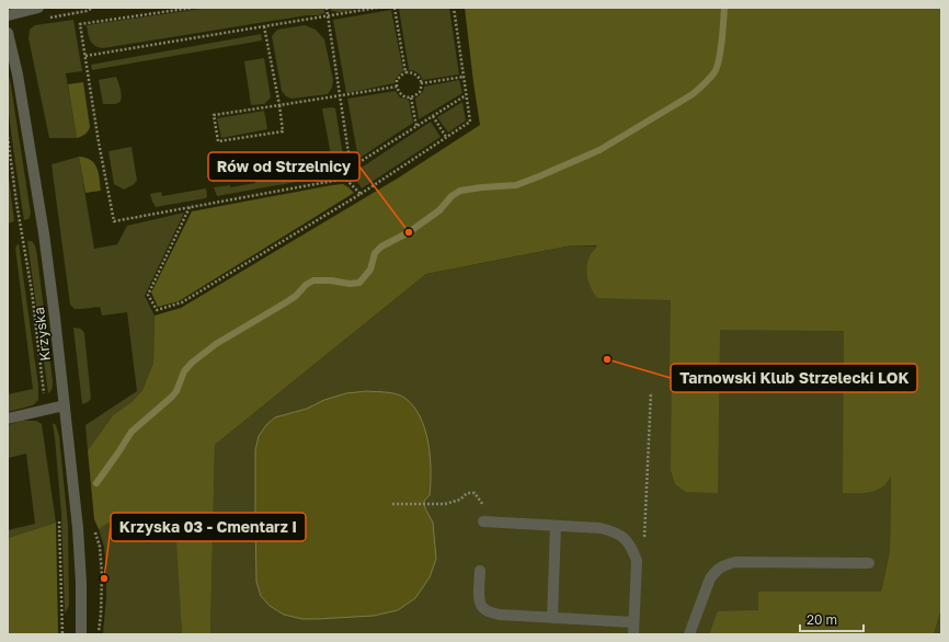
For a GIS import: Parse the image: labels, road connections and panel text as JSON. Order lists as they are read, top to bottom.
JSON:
{
  "streets": {
    "street": ["Krzyska"]
  },
  "places": ["Rów od Strzelnicy", "Tarnowski Klub Strzelecki LOK", "Krzyska 03 - Cmentarz I"],
  "scale_bar": "20 m"
}
